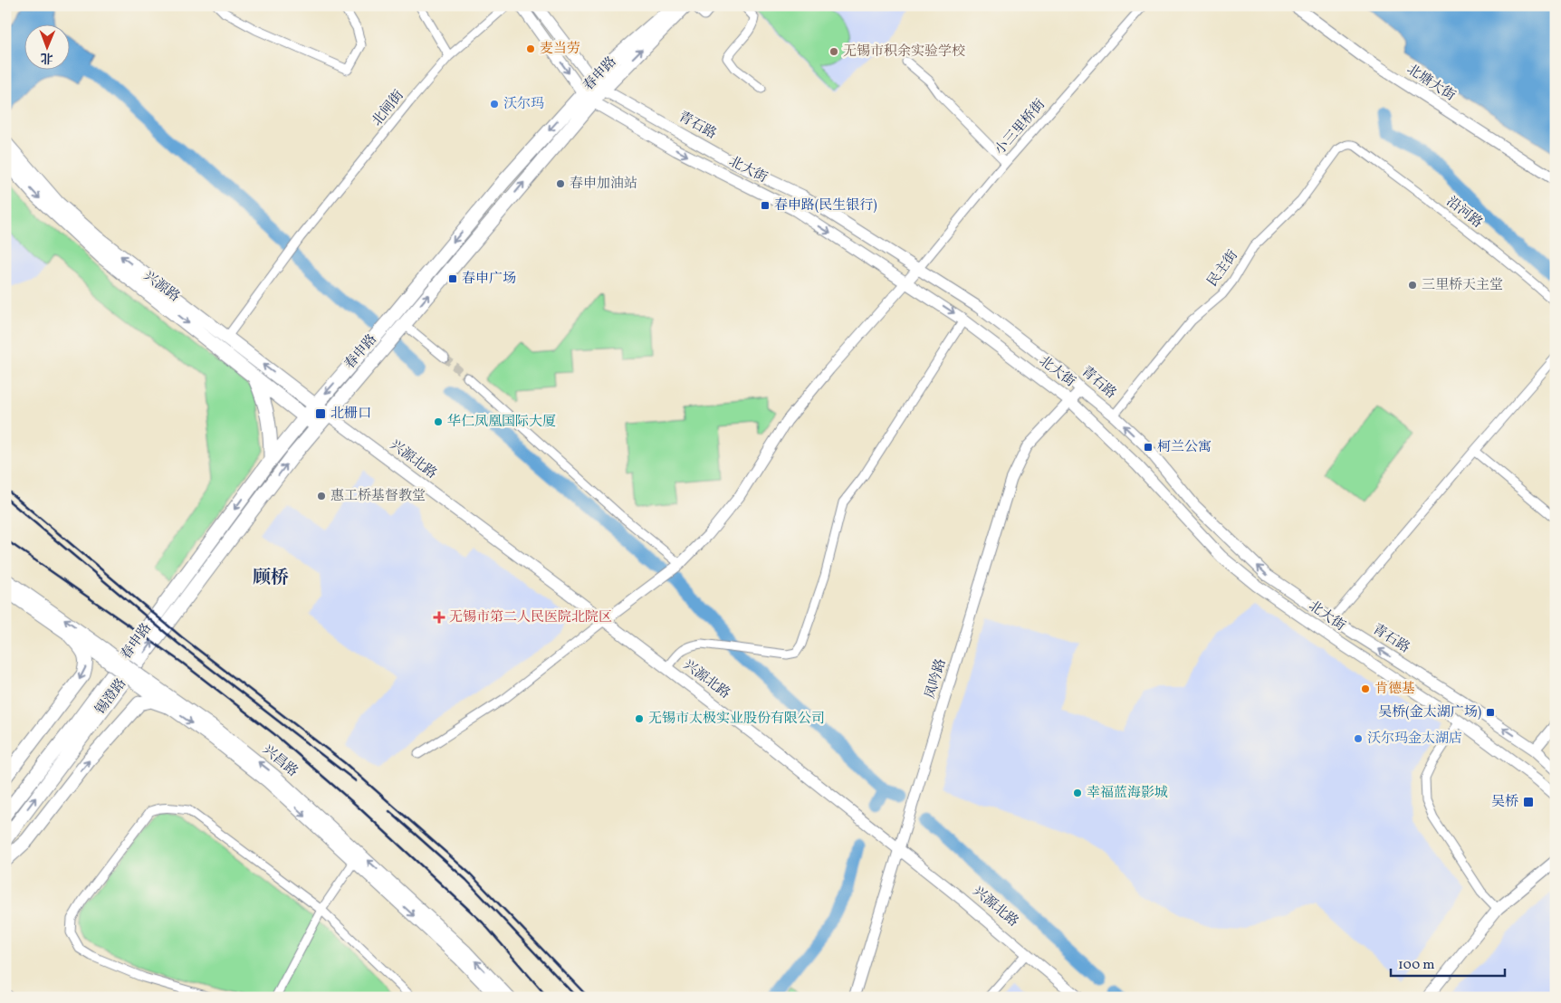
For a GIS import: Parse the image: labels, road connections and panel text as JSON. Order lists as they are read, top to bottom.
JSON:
{
  "streets": {
    "main road": [
      "春申路",
      "北塘大街",
      "青石路",
      "北大街",
      "兴源路",
      "兴源北路",
      "锡澄路",
      "兴昌路"
    ],
    "street": [
      "北闸街",
      "小三里桥街",
      "沿河路",
      "民主街",
      "凤吟路"
    ]
  },
  "crossings": [
    ["春申路", "青石路"],
    ["春申路", "北大街"],
    ["春申路", "兴源路"],
    ["春申路", "兴源北路"],
    ["春申路", "锡澄路"],
    ["北闸街", "兴源路"],
    ["青石路", "小三里桥街"],
    ["青石路", "民主街"],
    ["青石路", "凤吟路"],
    ["北大街", "凤吟路"],
    ["沿河路", "民主街"],
    ["兴源路", "兴源北路"],
    ["兴源北路", "凤吟路"]
  ],
  "one_way": ["青石路", "北大街"],
  "districts": ["顾桥"],
  "places": {
    "other": [
      "麦当劳",
      "无锡市积余实验学校",
      "沃尔玛",
      "春申加油站",
      "三里桥天主堂",
      "华仁凤凰国际大厦",
      "惠工桥基督教堂",
      "肯德基",
      "无锡市太极实业股份有限公司",
      "沃尔玛金太湖店",
      "幸福蓝海影城"
    ],
    "transit": [
      "春申路(民生银行)",
      "春申广场",
      "北栅口",
      "柯兰公寓",
      "吴桥(金太湖广场)",
      "吴桥"
    ],
    "health": ["无锡市第二人民医院北院区"]
  },
  "scale_bar": "100 m",
  "north": "bottom"
}
